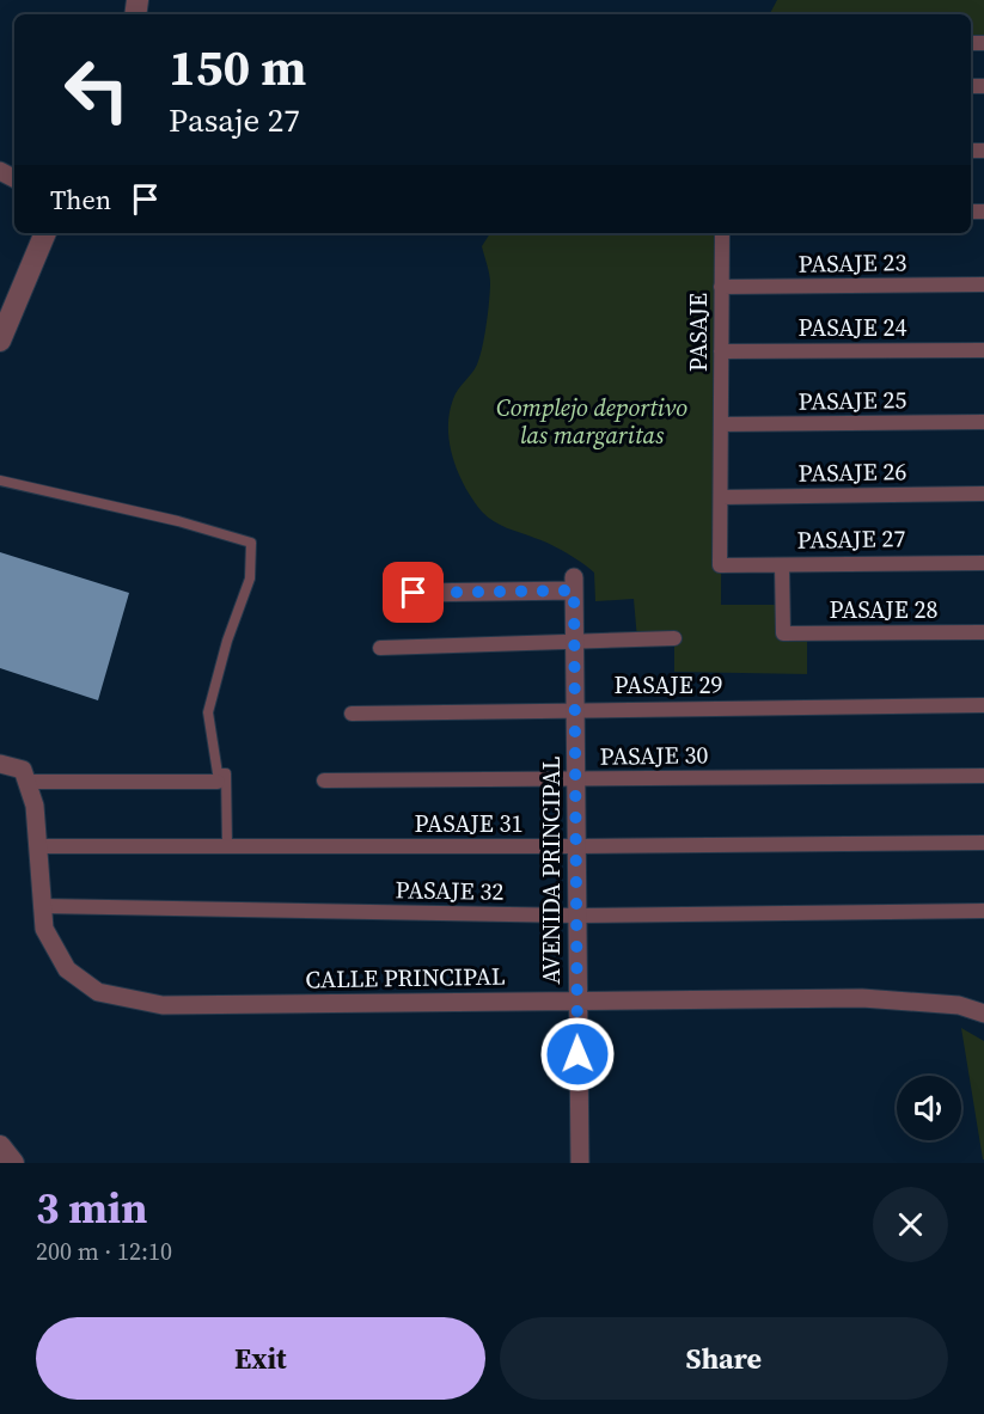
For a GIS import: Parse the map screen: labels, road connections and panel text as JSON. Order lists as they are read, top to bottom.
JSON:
{
  "streets": {
    "street": [
      "PASAJE 23",
      "PASAJE 24",
      "PASAJE",
      "PASAJE 25",
      "PASAJE 26",
      "PASAJE 27",
      "PASAJE 28",
      "PASAJE 29",
      "PASAJE 30",
      "PASAJE 31",
      "AVENIDA PRINCIPAL",
      "PASAJE 32",
      "CALLE PRINCIPAL"
    ]
  },
  "crossings": [
    ["PASAJE 23", "PASAJE"],
    ["PASAJE 24", "PASAJE"],
    ["PASAJE", "PASAJE 25"],
    ["PASAJE", "PASAJE 26"],
    ["PASAJE", "PASAJE 27"],
    ["PASAJE 27", "PASAJE 28"],
    ["PASAJE 29", "AVENIDA PRINCIPAL"],
    ["PASAJE 30", "AVENIDA PRINCIPAL"],
    ["PASAJE 31", "AVENIDA PRINCIPAL"],
    ["PASAJE 31", "CALLE PRINCIPAL"],
    ["AVENIDA PRINCIPAL", "PASAJE 32"],
    ["AVENIDA PRINCIPAL", "CALLE PRINCIPAL"],
    ["PASAJE 32", "CALLE PRINCIPAL"]
  ],
  "parks": ["Complejo deportivo las margaritas"],
  "page": {
    "turn": ["150 m", "Pasaje 27"],
    "then": "Then",
    "heading": ["3 min", "200 m · 12:10"],
    "buttons": ["Exit", "Share"]
  }
}
